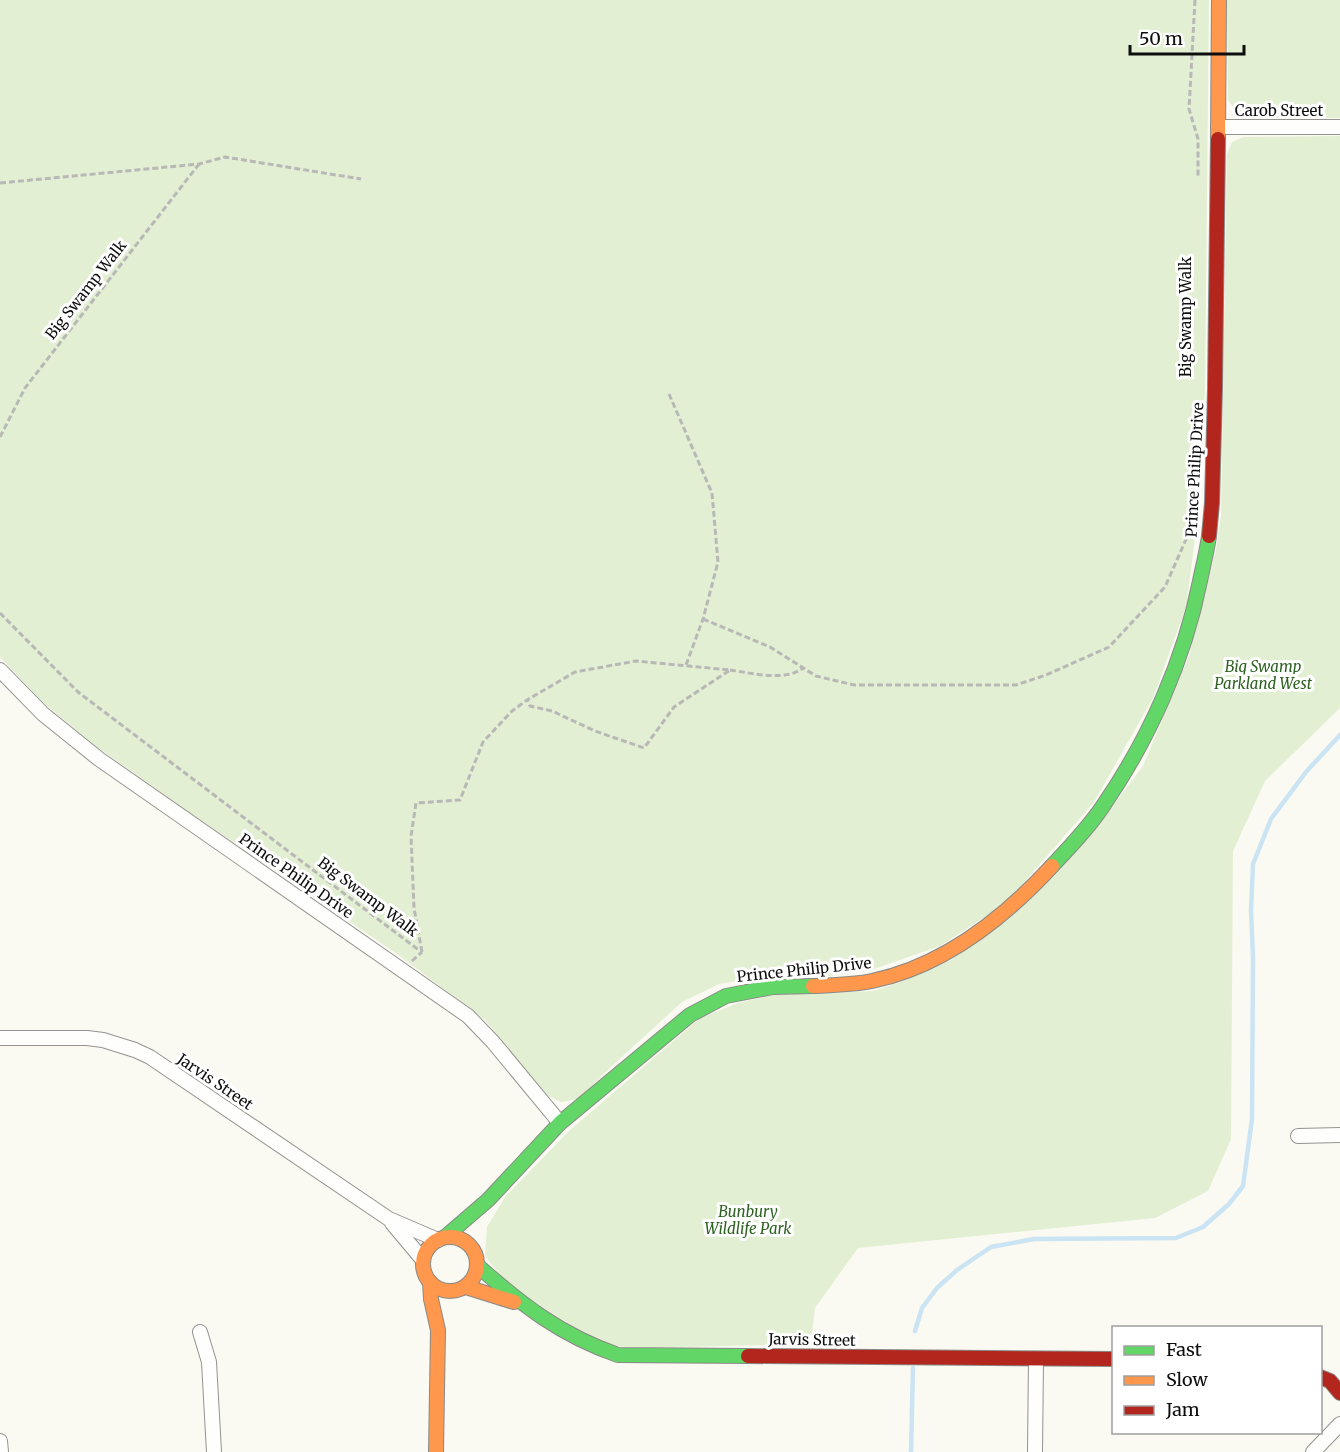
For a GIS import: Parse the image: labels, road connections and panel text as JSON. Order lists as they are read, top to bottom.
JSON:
{
  "streets": {
    "street": ["Carob Street", "Prince Philip Drive", "Jarvis Street"],
    "path": ["Big Swamp Walk"]
  },
  "crossings": [
    ["Carob Street", "Prince Philip Drive"],
    ["Prince Philip Drive", "Jarvis Street"]
  ],
  "parks": ["Big Swamp Parkland West", "Bunbury Wildlife Park"],
  "legend": ["Fast", "Slow", "Jam"],
  "scale_bar": "50 m"
}
